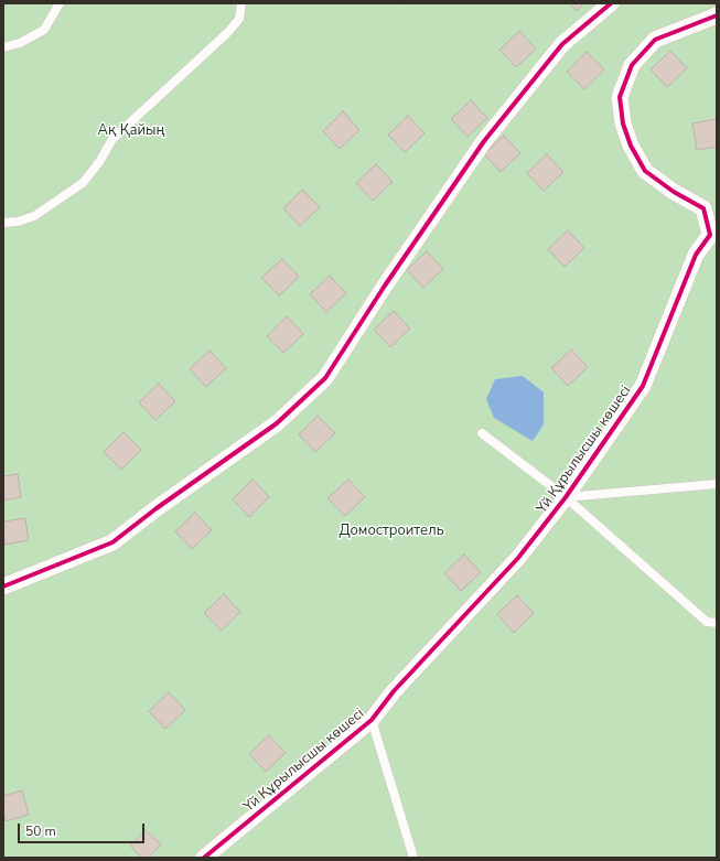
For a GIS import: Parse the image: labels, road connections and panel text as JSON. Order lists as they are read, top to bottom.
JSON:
{
  "streets": {
    "street": ["Үй Құрылысшы көшесі"]
  },
  "parks": ["Ақ Қайың", "Домостроитель"],
  "scale_bar": "50 m"
}
